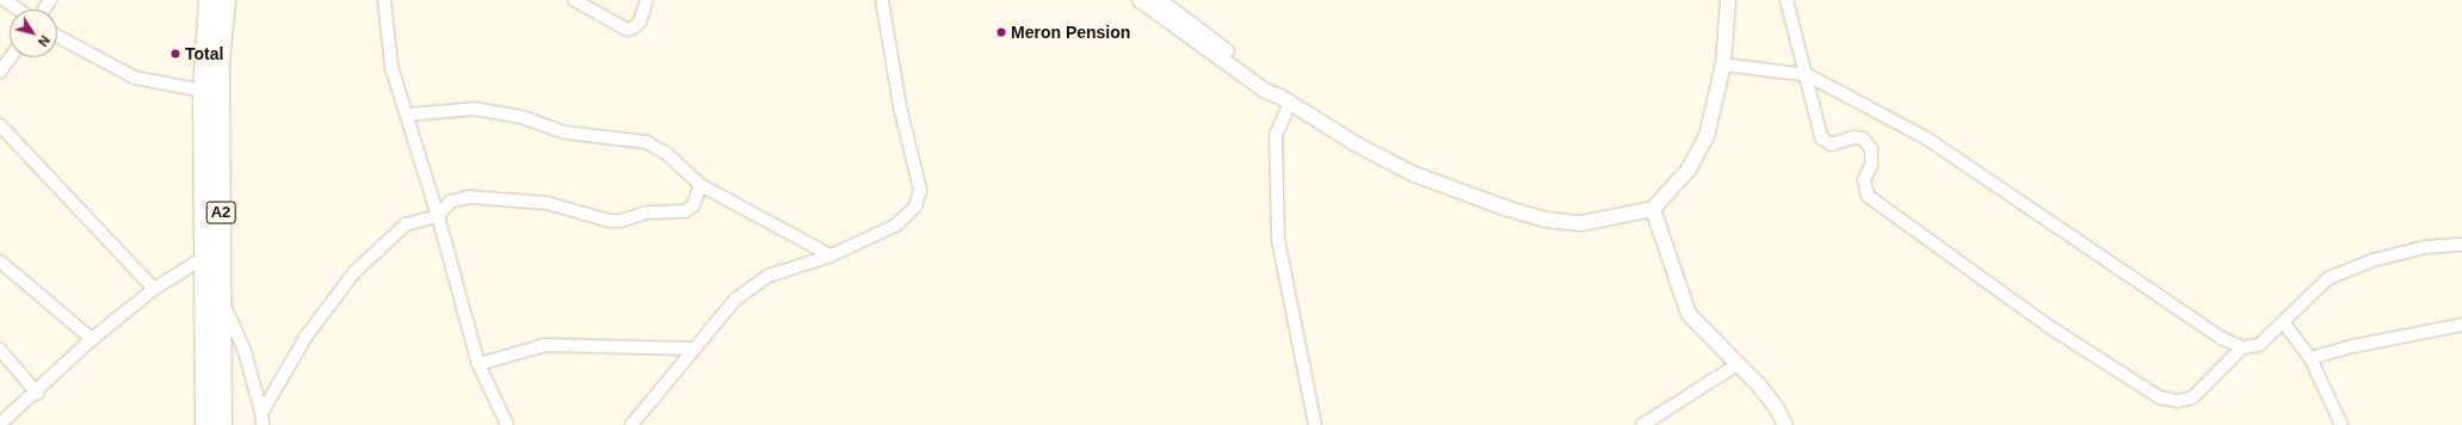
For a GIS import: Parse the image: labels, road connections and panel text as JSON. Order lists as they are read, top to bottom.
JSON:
{
  "streets": {
    "highway": ["A2"]
  },
  "places": ["Meron Pension", "Total"],
  "north": "bottom right"
}
